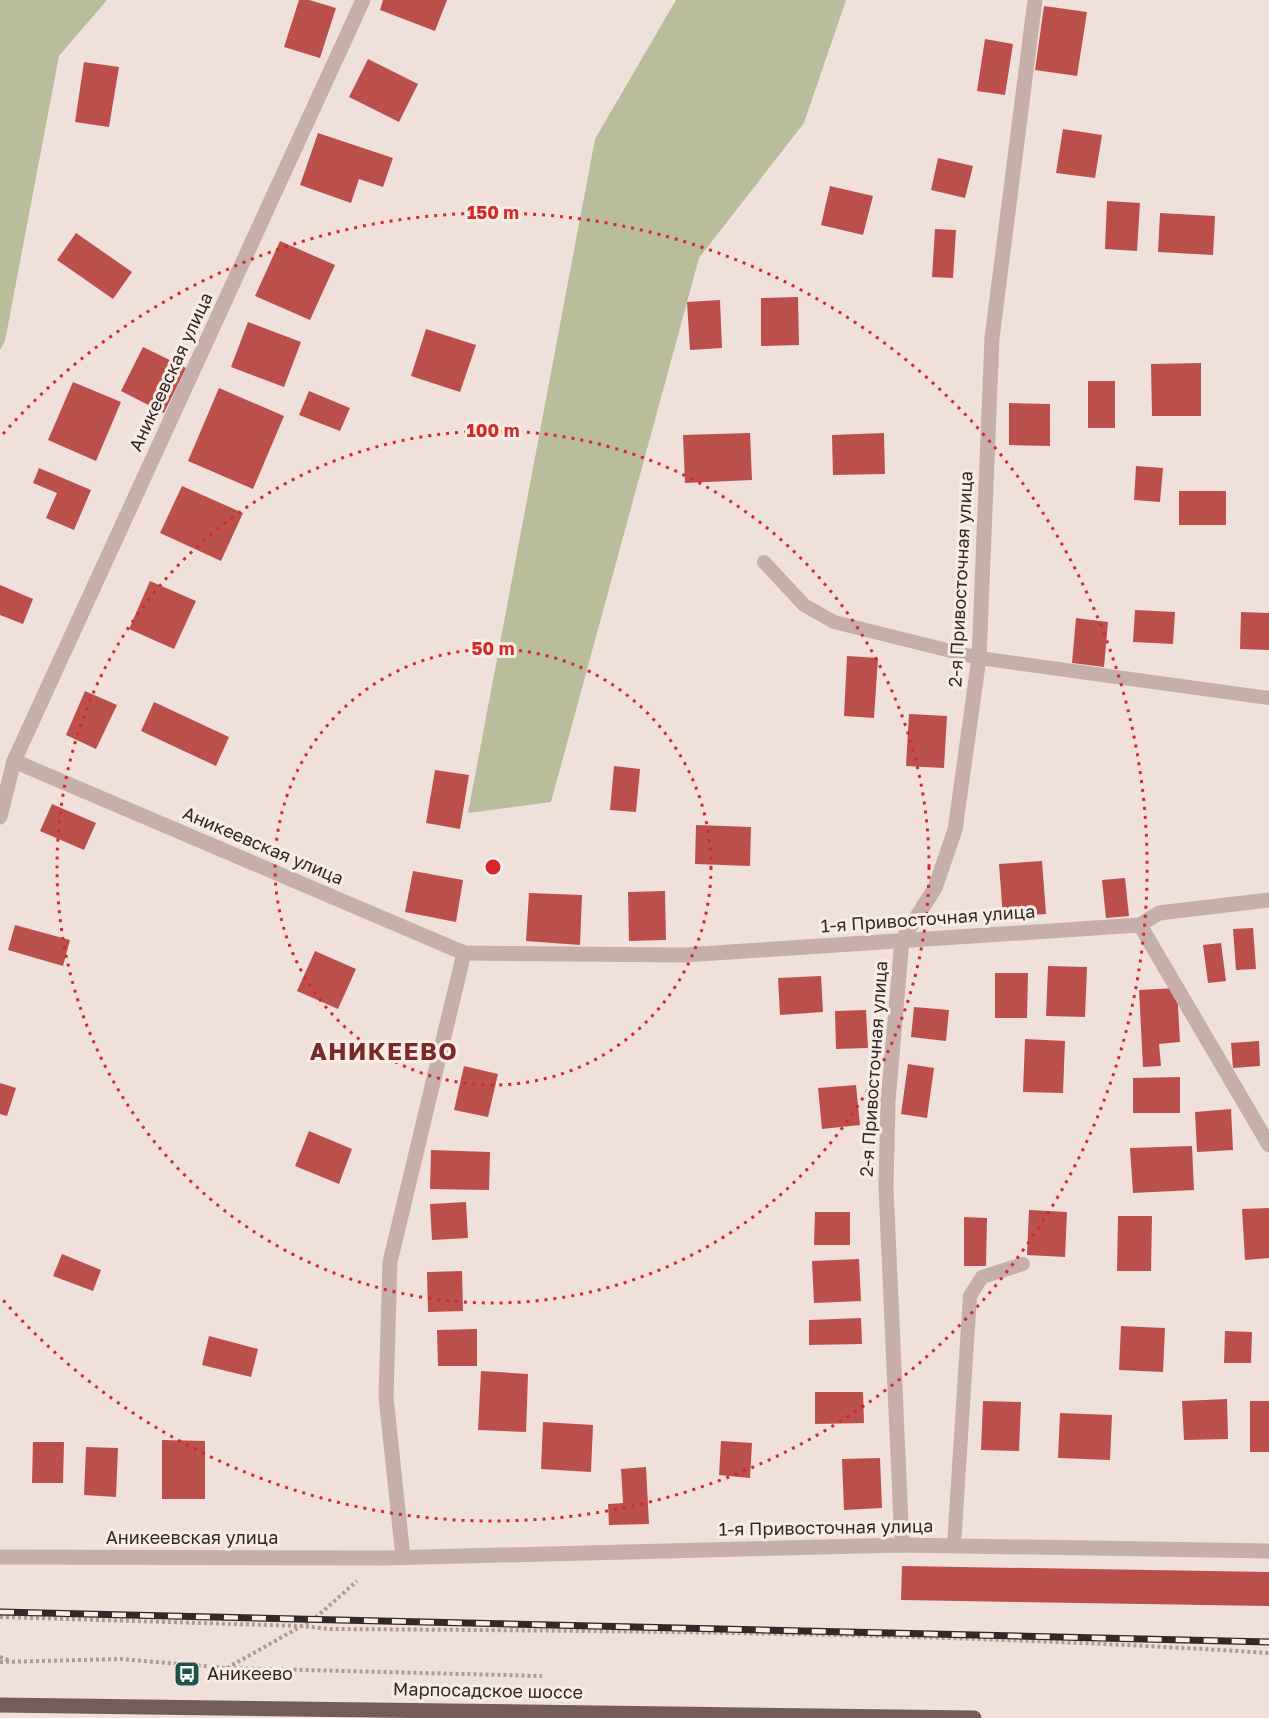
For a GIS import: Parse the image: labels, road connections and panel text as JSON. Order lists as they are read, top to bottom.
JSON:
{
  "streets": {
    "main road": ["Марпосадское шоссе"],
    "street": ["Аникеевская улица", "2-я Привосточная улица", "1-я Привосточная улица"]
  },
  "crossings": [
    ["Аникеевская улица", "1-я Привосточная улица"],
    ["2-я Привосточная улица", "1-я Привосточная улица"]
  ],
  "districts": ["АНИКЕЕВО"],
  "places": {
    "bus stop": ["Аникеево"]
  },
  "rings": ["150 m", "100 m", "50 m"]
}
